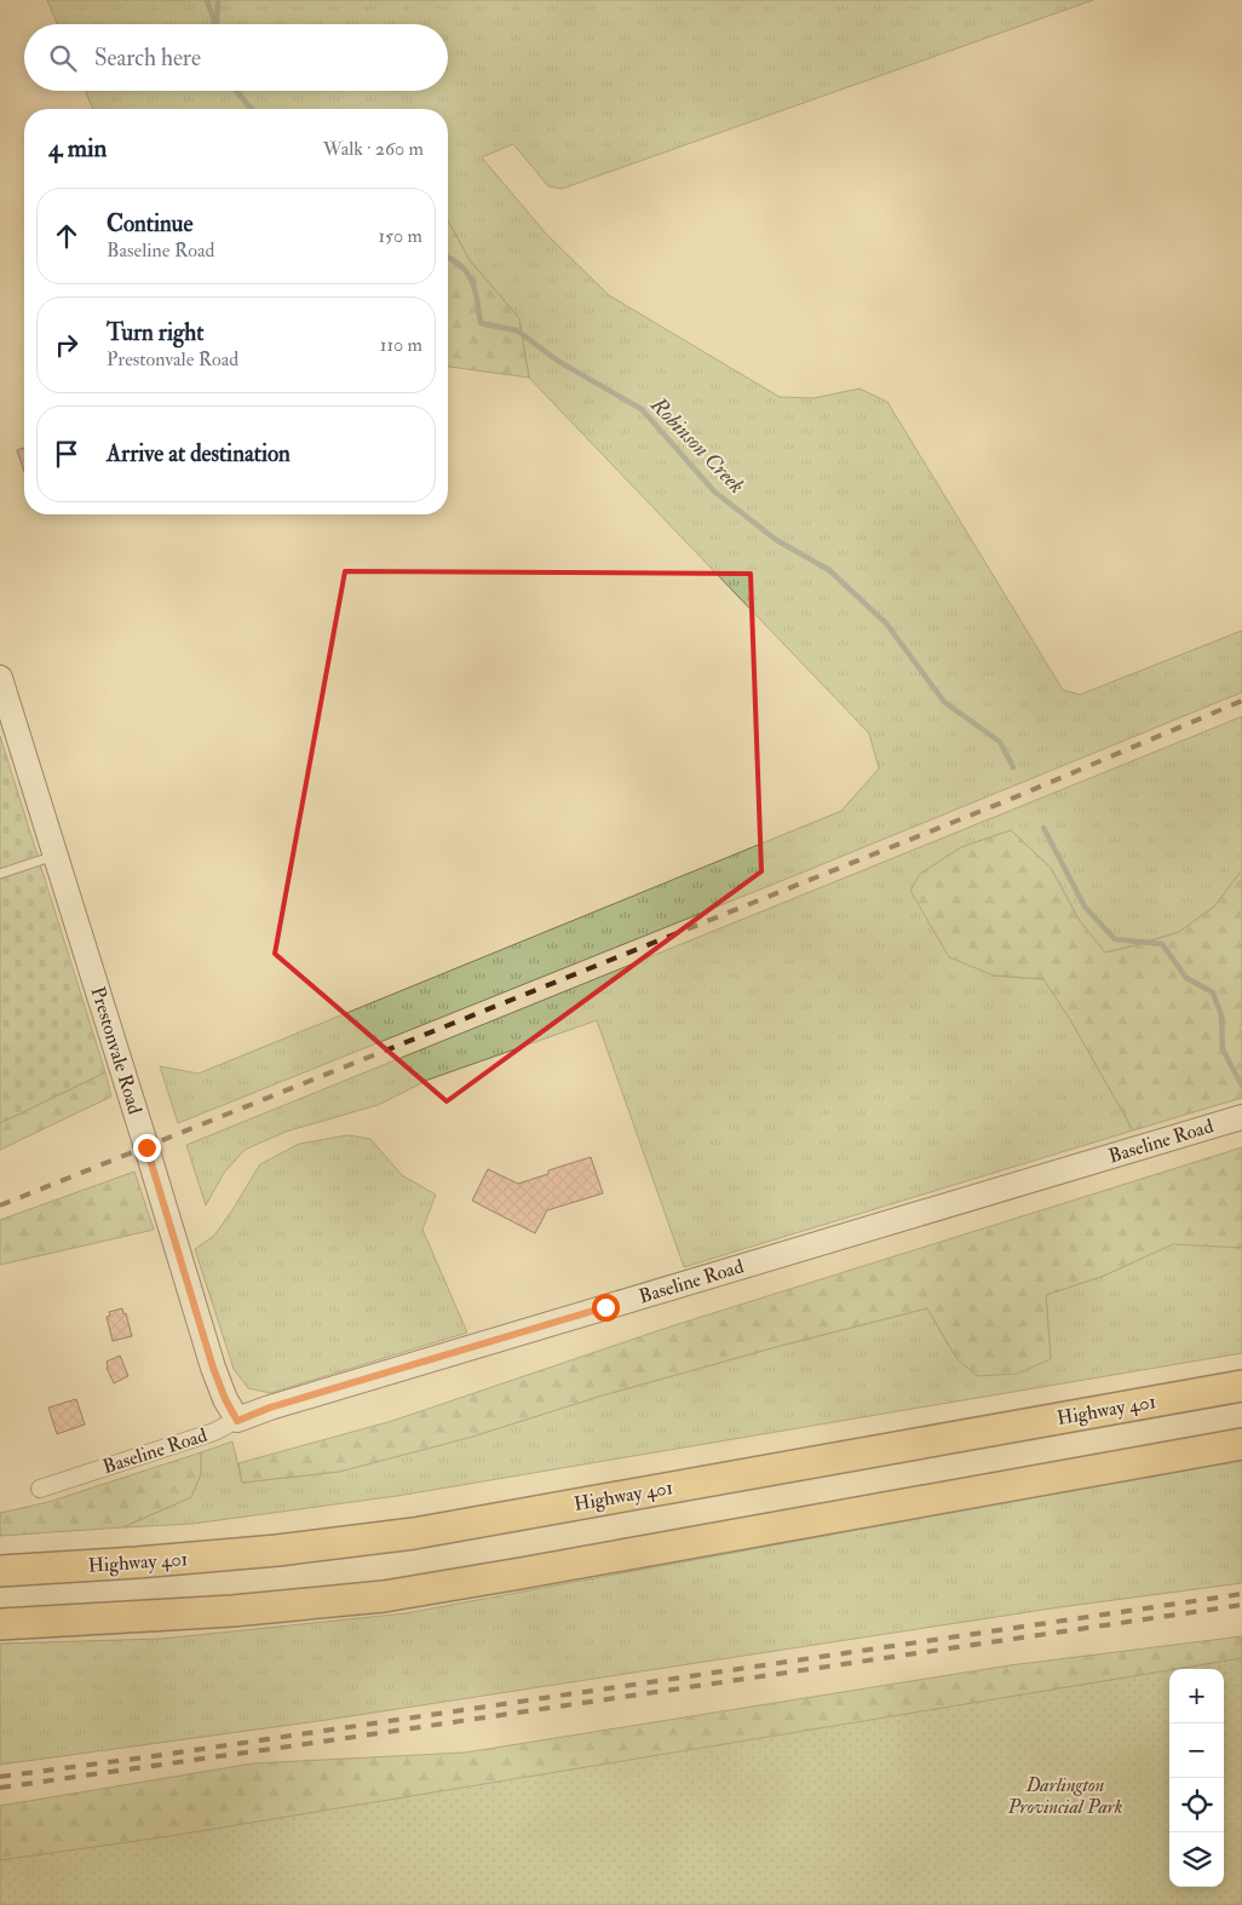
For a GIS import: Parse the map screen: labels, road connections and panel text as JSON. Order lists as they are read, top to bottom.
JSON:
{
  "streets": {
    "highway": ["Highway 401"],
    "street": ["Prestonvale Road", "Baseline Road"]
  },
  "crossings": [
    ["Prestonvale Road", "Baseline Road"]
  ],
  "water": ["Robinson Creek"],
  "parks": ["Darlington Provincial Park"],
  "page": {
    "search": "Search here",
    "heading": ["4 min", "Walk · 260 m"],
    "list": [
      ["Continue", "Baseline Road", "150 m"],
      ["Turn right", "Prestonvale Road", "110 m"],
      "Arrive at destination"
    ],
    "map_buttons": ["+", "−"]
  }
}
